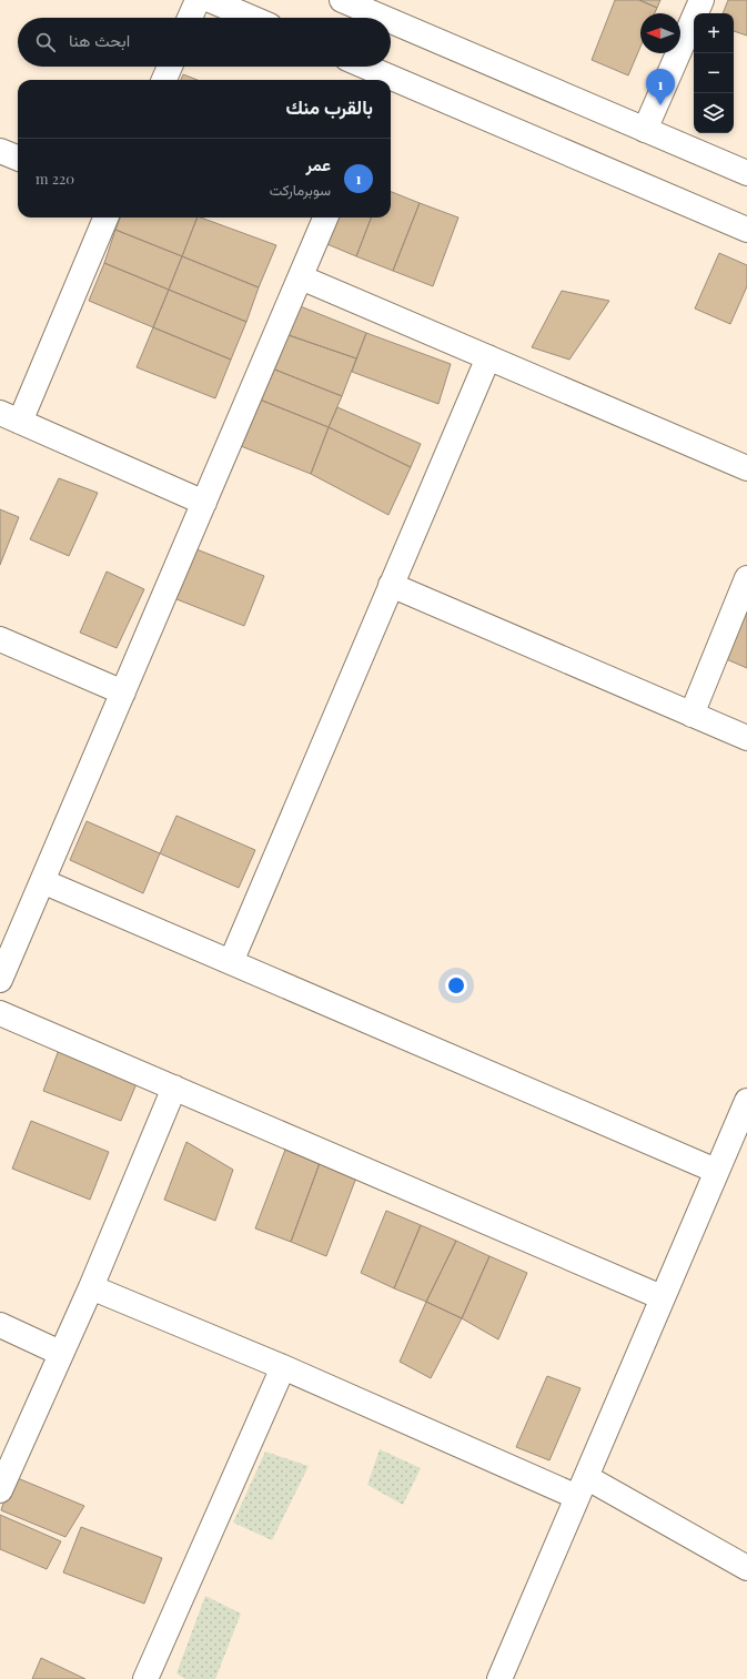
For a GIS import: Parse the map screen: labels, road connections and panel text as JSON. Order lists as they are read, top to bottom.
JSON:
{
  "north": "left",
  "page": {
    "map_buttons": ["+", "−"],
    "search": "ابحث هنا",
    "pins": "1",
    "heading": "بالقرب منك",
    "list": [
      {
        "mark": "1",
        "name": "عمر",
        "note": "سوبرماركت",
        "value": "220 m"
      }
    ]
  }
}
